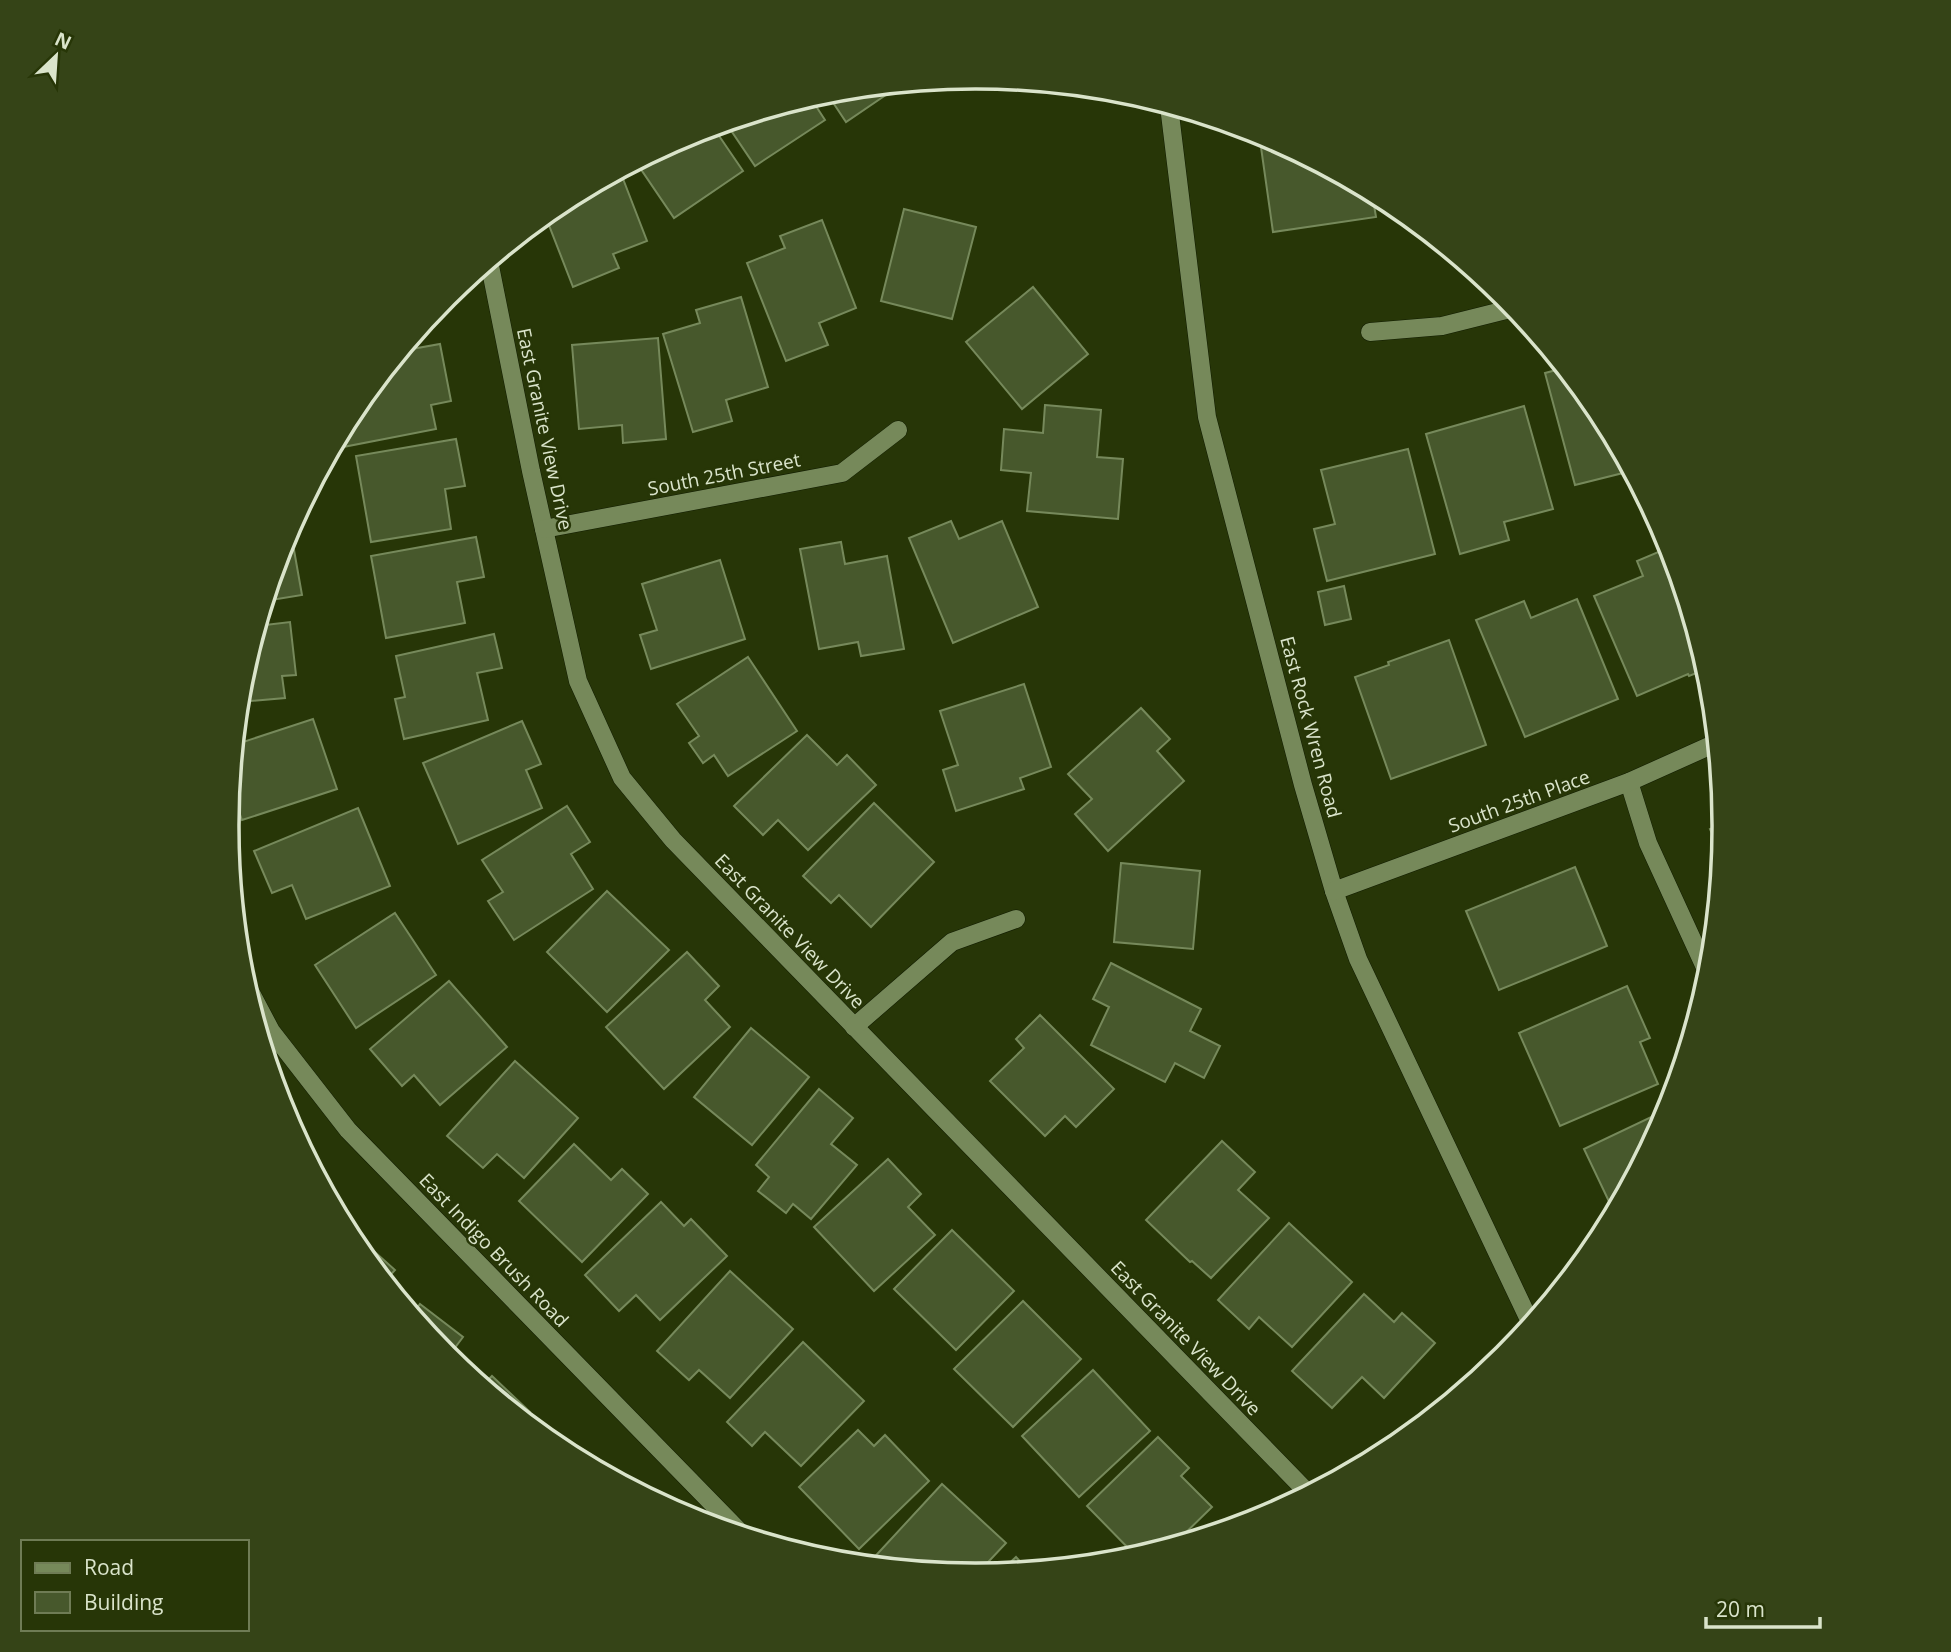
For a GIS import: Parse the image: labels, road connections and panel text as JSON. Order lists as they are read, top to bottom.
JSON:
{
  "streets": {
    "street": [
      "East Granite View Drive",
      "South 25th Street",
      "East Rock Wren Road",
      "South 25th Place",
      "East Indigo Brush Road"
    ]
  },
  "crossings": [
    ["East Granite View Drive", "South 25th Street"],
    ["East Rock Wren Road", "South 25th Place"]
  ],
  "legend": ["Road", "Building"],
  "scale_bar": "20 m",
  "north": "top right"
}
